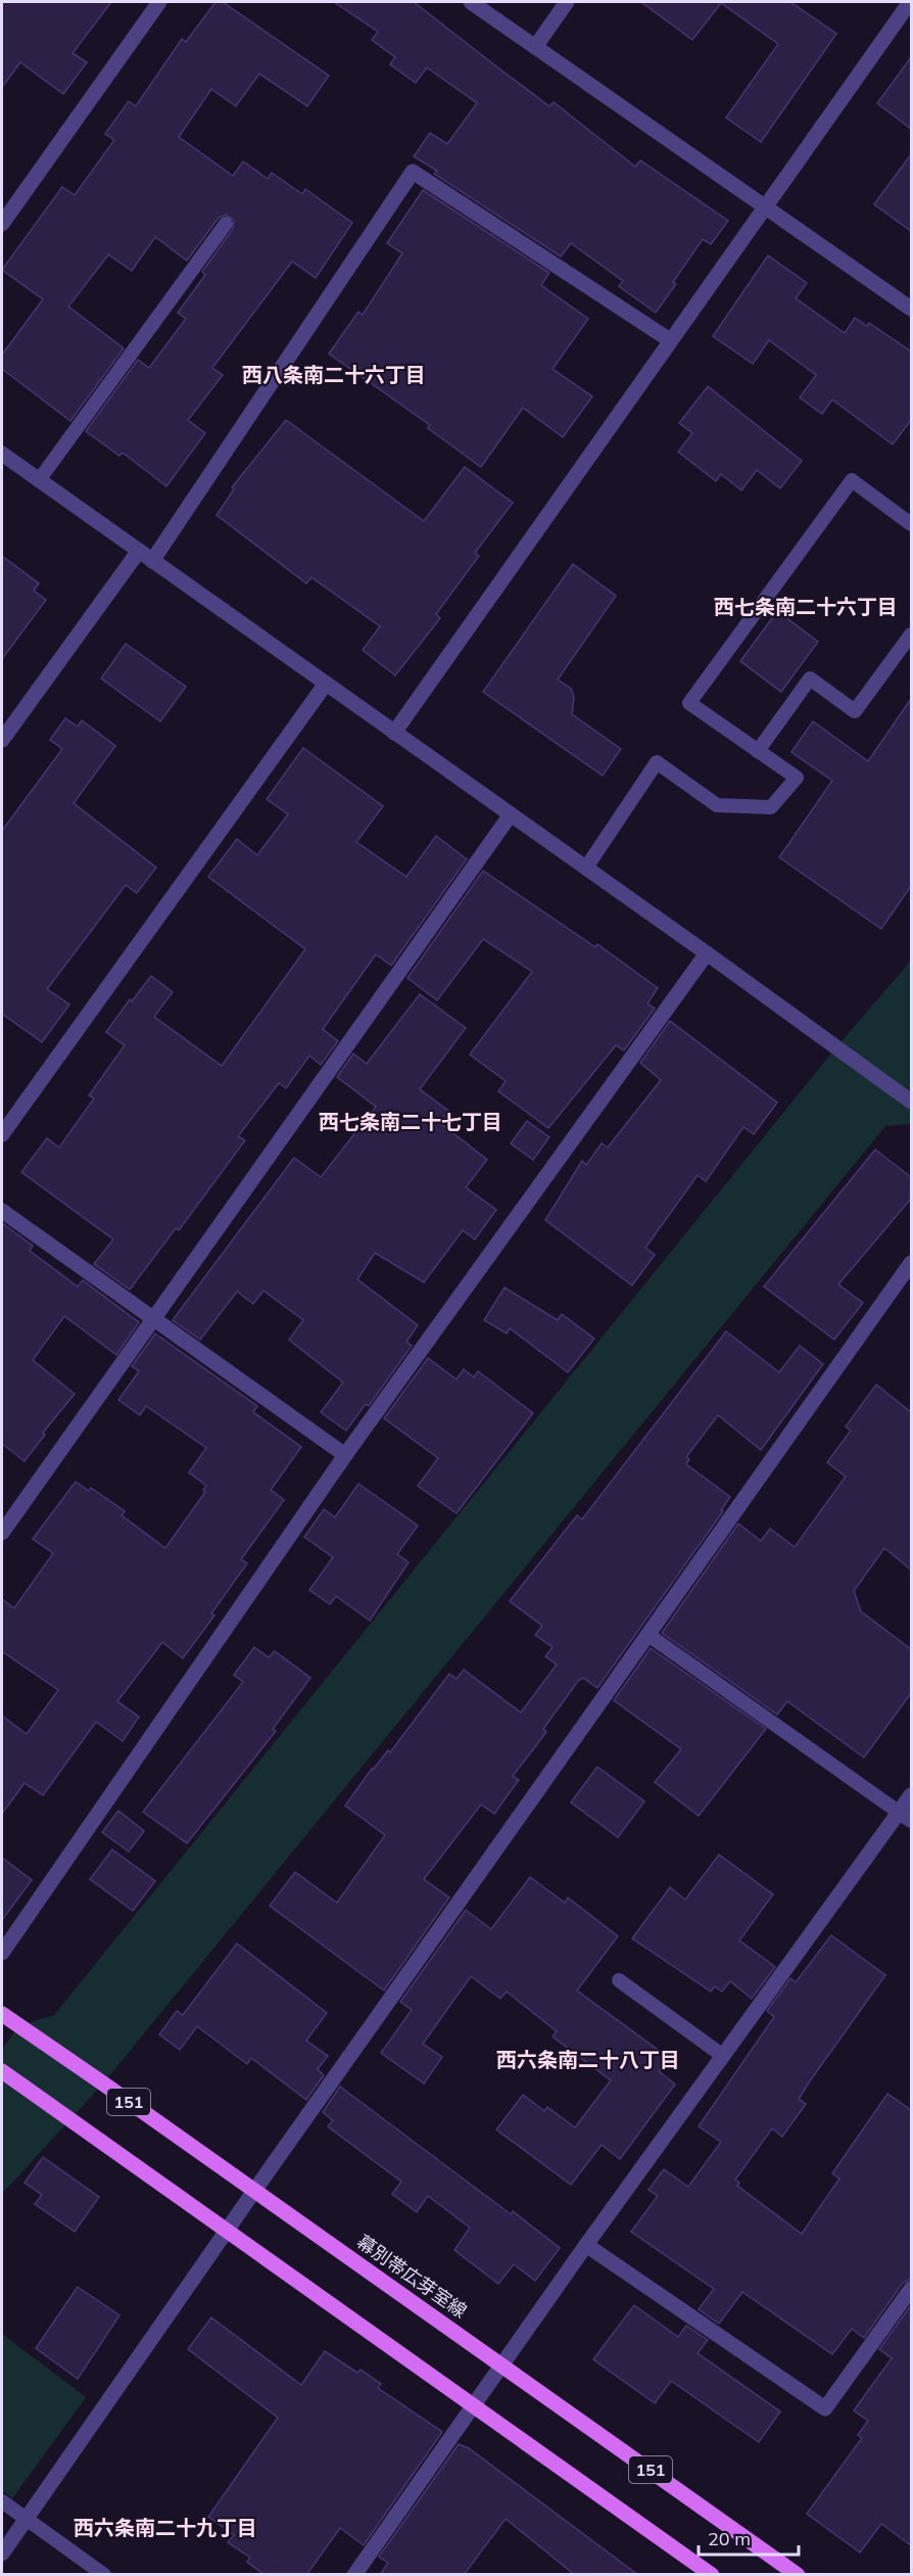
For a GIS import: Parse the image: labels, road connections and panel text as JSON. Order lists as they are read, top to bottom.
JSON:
{
  "streets": {
    "main road": ["151", "幕別帯広芽室線"]
  },
  "districts": [
    "西八条南二十六丁目",
    "西七条南二十六丁目",
    "西七条南二十七丁目",
    "西六条南二十八丁目",
    "西六条南二十九丁目"
  ],
  "scale_bar": "20 m"
}
